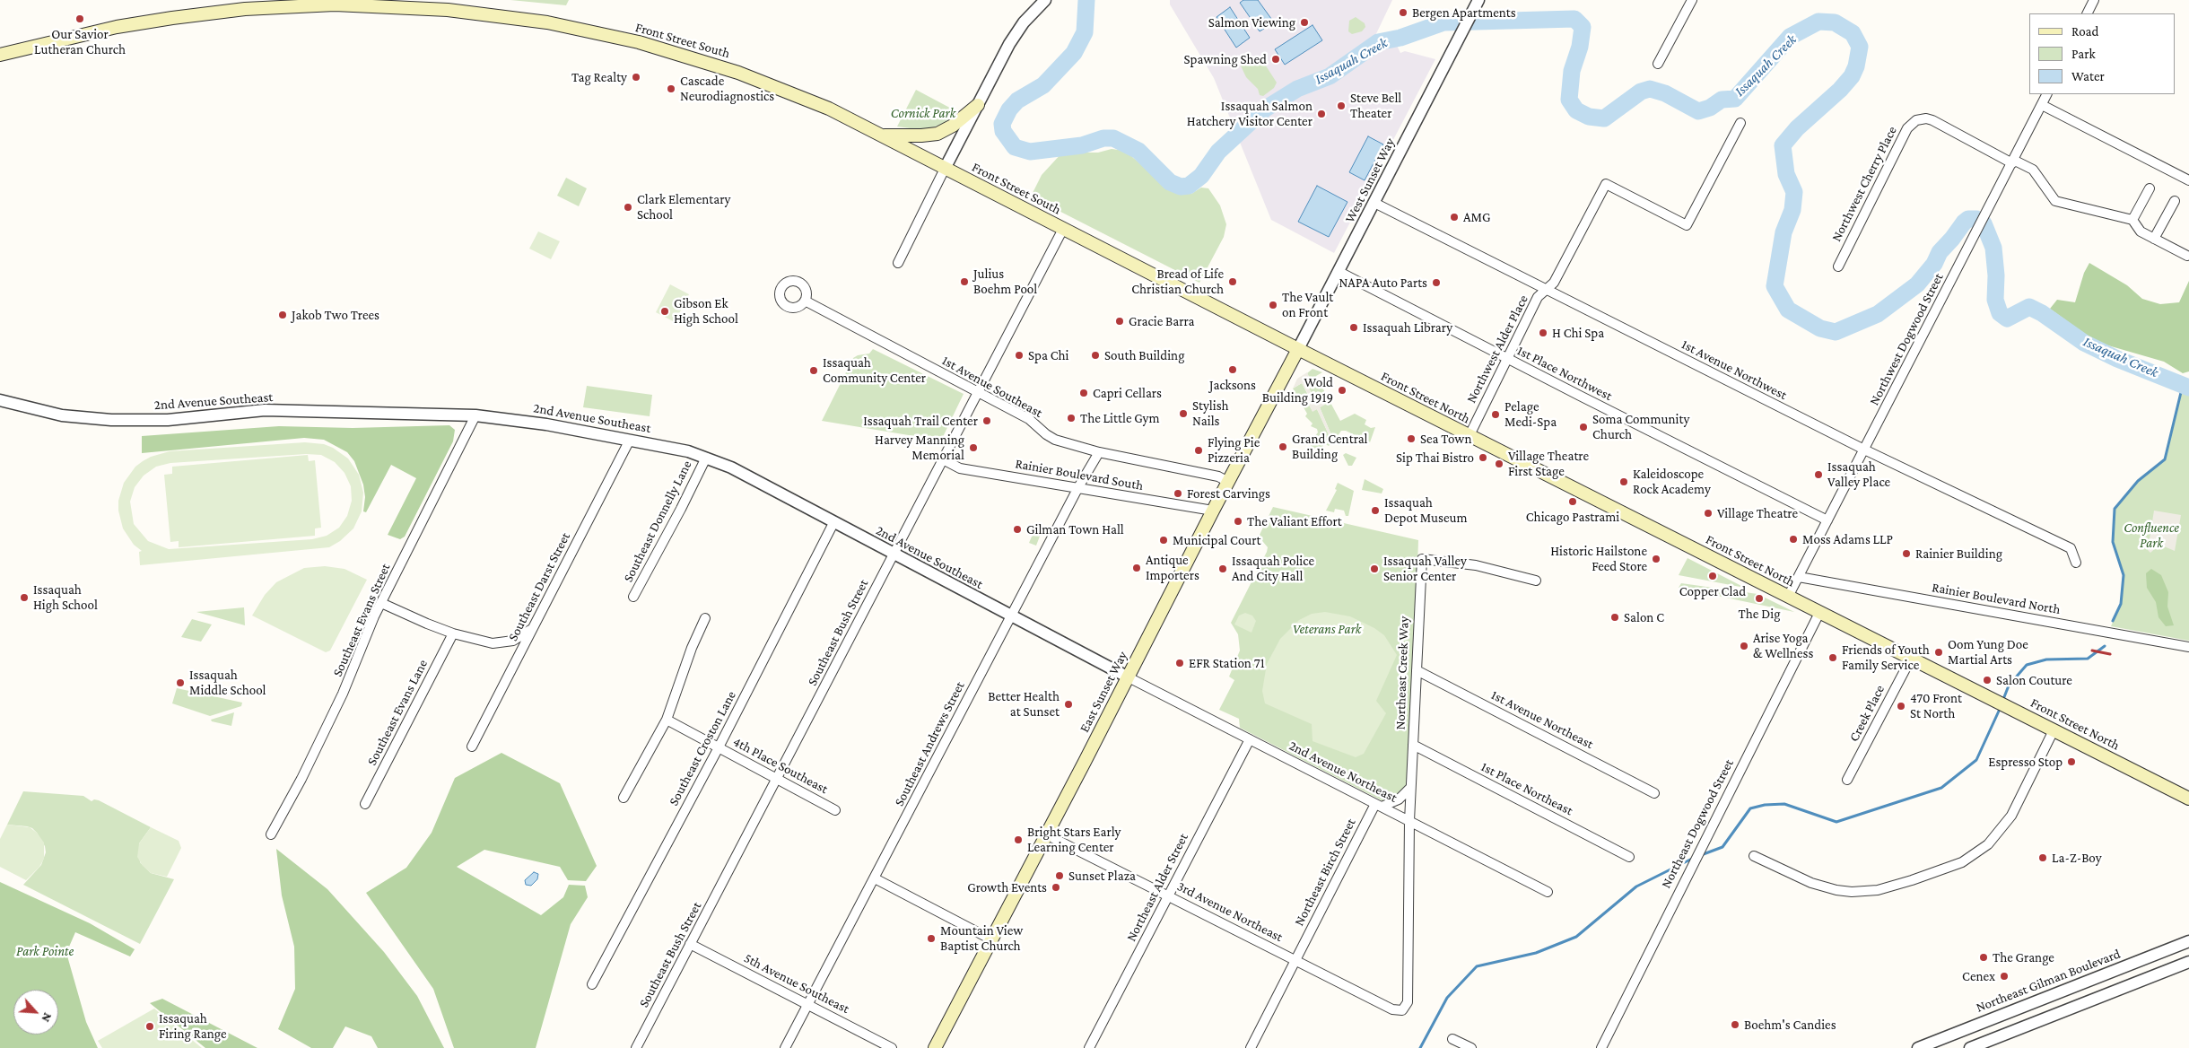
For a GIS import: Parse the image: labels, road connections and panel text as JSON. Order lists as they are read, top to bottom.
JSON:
{
  "streets": {
    "main road": ["Front Street South", "Front Street North", "East Sunset Way"],
    "street": [
      "West Sunset Way",
      "Northwest Cherry Place",
      "Northwest Dogwood Street",
      "Northwest Alder Place",
      "1st Avenue Northwest",
      "1st Place Northwest",
      "1st Avenue Southeast",
      "2nd Avenue Southeast",
      "Rainier Boulevard South",
      "Southeast Donnelly Lane",
      "Southeast Darst Street",
      "Rainier Boulevard North",
      "Southeast Evans Street",
      "Southeast Bush Street",
      "Northeast Creek Way",
      "Southeast Evans Lane",
      "Creek Place",
      "1st Avenue Northeast",
      "Southeast Andrews Street",
      "Southeast Croston Lane",
      "4th Place Southeast",
      "2nd Avenue Northeast",
      "1st Place Northeast",
      "Northeast Dogwood Street",
      "Northeast Birch Street",
      "Northeast Alder Street",
      "3rd Avenue Northeast",
      "Northeast Gilman Boulevard",
      "5th Avenue Southeast"
    ]
  },
  "crossings": [
    ["Front Street South", "West Sunset Way"],
    ["Front Street South", "Front Street North"],
    ["Front Street South", "Southeast Bush Street"],
    ["Front Street South", "East Sunset Way"],
    ["West Sunset Way", "1st Avenue Northwest"],
    ["West Sunset Way", "1st Place Northwest"],
    ["West Sunset Way", "Front Street North"],
    ["West Sunset Way", "East Sunset Way"],
    ["Northwest Cherry Place", "Northwest Dogwood Street"],
    ["Northwest Dogwood Street", "1st Avenue Northwest"],
    ["Northwest Dogwood Street", "1st Place Northwest"],
    ["Northwest Dogwood Street", "Front Street North"],
    ["Northwest Dogwood Street", "Rainier Boulevard North"],
    ["Northwest Alder Place", "1st Avenue Northwest"],
    ["Northwest Alder Place", "1st Place Northwest"],
    ["Northwest Alder Place", "Front Street North"],
    ["1st Avenue Southeast", "Southeast Bush Street"],
    ["1st Avenue Southeast", "East Sunset Way"],
    ["1st Avenue Southeast", "Southeast Andrews Street"],
    ["Front Street North", "East Sunset Way"],
    ["Front Street North", "Creek Place"],
    ["Front Street North", "Northeast Dogwood Street"],
    ["2nd Avenue Southeast", "Southeast Donnelly Lane"],
    ["2nd Avenue Southeast", "Southeast Darst Street"],
    ["2nd Avenue Southeast", "Southeast Evans Street"],
    ["2nd Avenue Southeast", "Southeast Bush Street"],
    ["2nd Avenue Southeast", "East Sunset Way"],
    ["2nd Avenue Southeast", "Southeast Andrews Street"],
    ["2nd Avenue Southeast", "Southeast Croston Lane"],
    ["2nd Avenue Southeast", "2nd Avenue Northeast"],
    ["Rainier Boulevard South", "Southeast Bush Street"],
    ["Rainier Boulevard South", "East Sunset Way"],
    ["Rainier Boulevard South", "Southeast Andrews Street"],
    ["Southeast Bush Street", "4th Place Southeast"],
    ["Southeast Bush Street", "5th Avenue Southeast"],
    ["Northeast Creek Way", "1st Avenue Northeast"],
    ["Northeast Creek Way", "2nd Avenue Northeast"],
    ["Northeast Creek Way", "1st Place Northeast"],
    ["Northeast Creek Way", "3rd Avenue Northeast"],
    ["East Sunset Way", "2nd Avenue Northeast"],
    ["East Sunset Way", "3rd Avenue Northeast"],
    ["Southeast Andrews Street", "5th Avenue Southeast"],
    ["Southeast Croston Lane", "4th Place Southeast"],
    ["2nd Avenue Northeast", "Northeast Birch Street"],
    ["2nd Avenue Northeast", "Northeast Alder Street"],
    ["Northeast Birch Street", "3rd Avenue Northeast"],
    ["Northeast Alder Street", "3rd Avenue Northeast"]
  ],
  "water": ["Issaquah Creek"],
  "parks": [
    "Cornick Park",
    "Confluence Park",
    "Veterans Park",
    "Park Pointe"
  ],
  "places": [
    "Bergen Apartments",
    "Our Savior Lutheran Church",
    "Salmon Viewing",
    "Spawning Shed",
    "Tag Realty",
    "Cascade Neurodiagnostics",
    "Steve Bell Theater",
    "Issaquah Salmon Hatchery Visitor Center",
    "Clark Elementary School",
    "AMG",
    "Julius Boehm Pool",
    "Bread of Life Christian Church",
    "NAPA Auto Parts",
    "The Vault on Front",
    "Gibson Ek High School",
    "Jakob Two Trees",
    "Gracie Barra",
    "Issaquah Library",
    "H Chi Spa",
    "Spa Chi",
    "South Building",
    "Jacksons",
    "Issaquah Community Center",
    "Wold Building 1919",
    "Capri Cellars",
    "Stylish Nails",
    "Pelage Medi-Spa",
    "The Little Gym",
    "Issaquah Trail Center",
    "Soma Community Church",
    "Sea Town",
    "Grand Central Building",
    "Harvey Manning Memorial",
    "Flying Pie Pizzeria",
    "Sip Thai Bistro",
    "Village Theatre First Stage",
    "Issaquah Valley Place",
    "Kaleidoscope Rock Academy",
    "Forest Carvings",
    "Chicago Pastrami",
    "Issaquah Depot Museum",
    "Village Theatre",
    "The Valiant Effort",
    "Gilman Town Hall",
    "Moss Adams LLP",
    "Municipal Court",
    "Rainier Building",
    "Historic Hailstone Feed Store",
    "Antique Importers",
    "Issaquah Police And City Hall",
    "Issaquah Valley Senior Center",
    "Copper Clad",
    "Issaquah High School",
    "The Dig",
    "Salon C",
    "Arise Yoga & Wellness",
    "Oom Yung Doe Martial Arts",
    "Friends of Youth Family Service",
    "EFR Station 71",
    "Salon Couture",
    "Issaquah Middle School",
    "Better Health at Sunset",
    "470 Front St North",
    "Espresso Stop",
    "Bright Stars Early Learning Center",
    "La-Z-Boy",
    "Sunset Plaza",
    "Growth Events",
    "Mountain View Baptist Church",
    "The Grange",
    "Cenex",
    "Boehm's Candies",
    "Issaquah Firing Range"
  ],
  "legend": ["Road", "Park", "Water"],
  "north": "bottom right"
}
